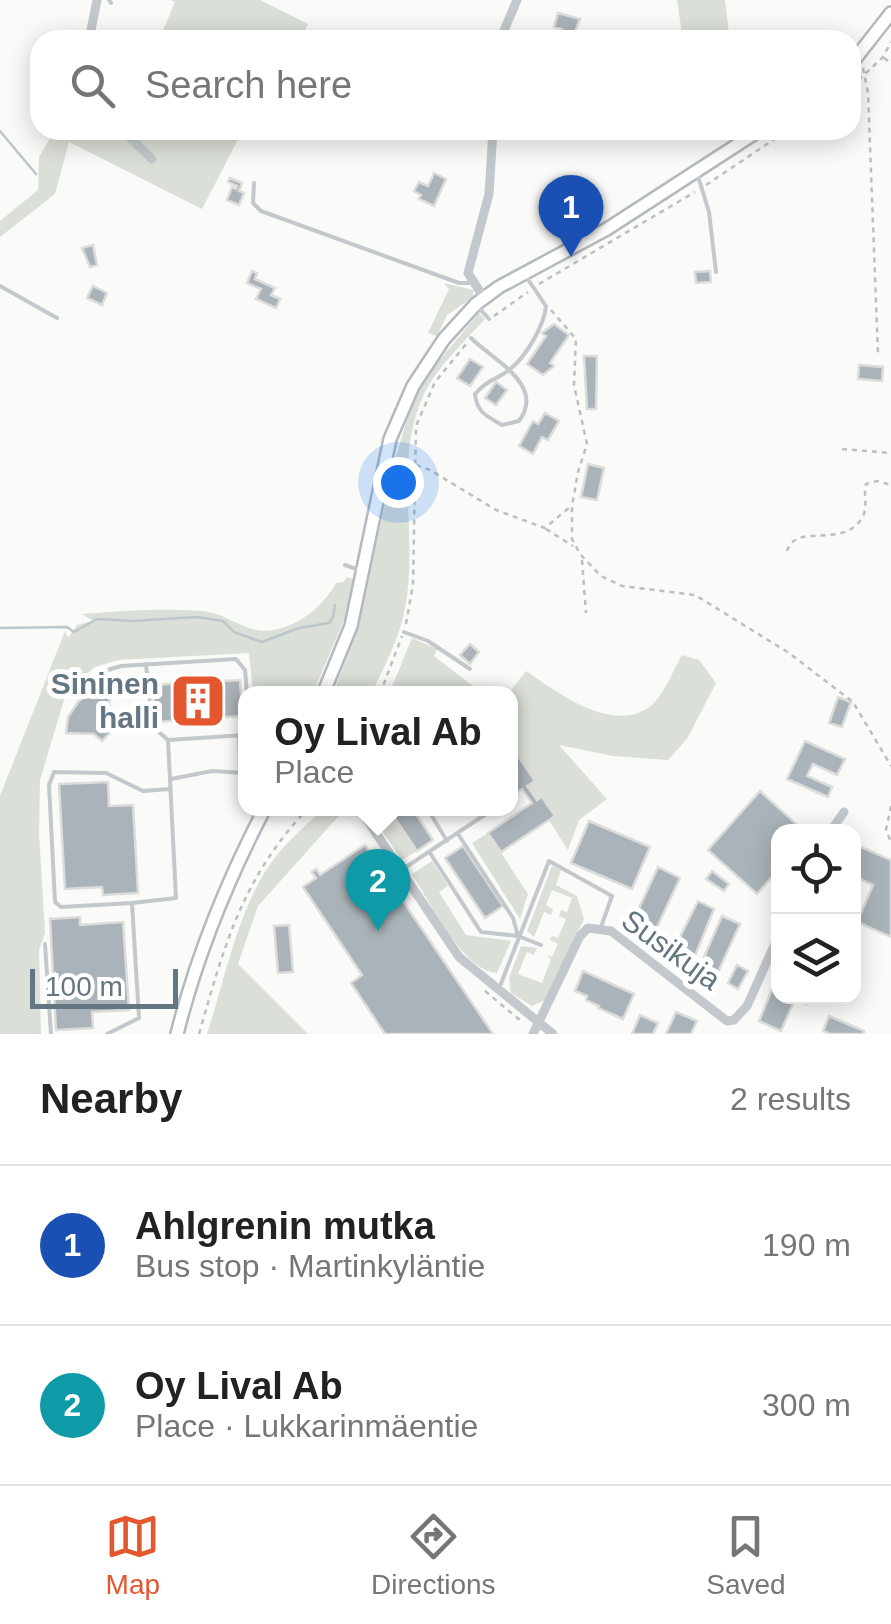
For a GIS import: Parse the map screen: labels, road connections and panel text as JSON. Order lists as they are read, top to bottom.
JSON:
{
  "streets": {
    "street": ["Susikuja"]
  },
  "places": {
    "building": ["Sininen halli"]
  },
  "scale_bar": "100 m",
  "page": {
    "search": "Search here",
    "pins": ["1", "2"],
    "popup": ["Oy Lival Ab", "Place"],
    "scale": "100 m",
    "heading": ["Nearby", "2 results"],
    "list": [
      {
        "mark": "1",
        "name": "Ahlgrenin mutka",
        "note": "Bus stop · Martinkyläntie",
        "value": "190 m"
      },
      {
        "mark": "2",
        "name": "Oy Lival Ab",
        "note": "Place · Lukkarinmäentie",
        "value": "300 m"
      }
    ],
    "nav": ["Map", "Directions", "Saved"]
  }
}
